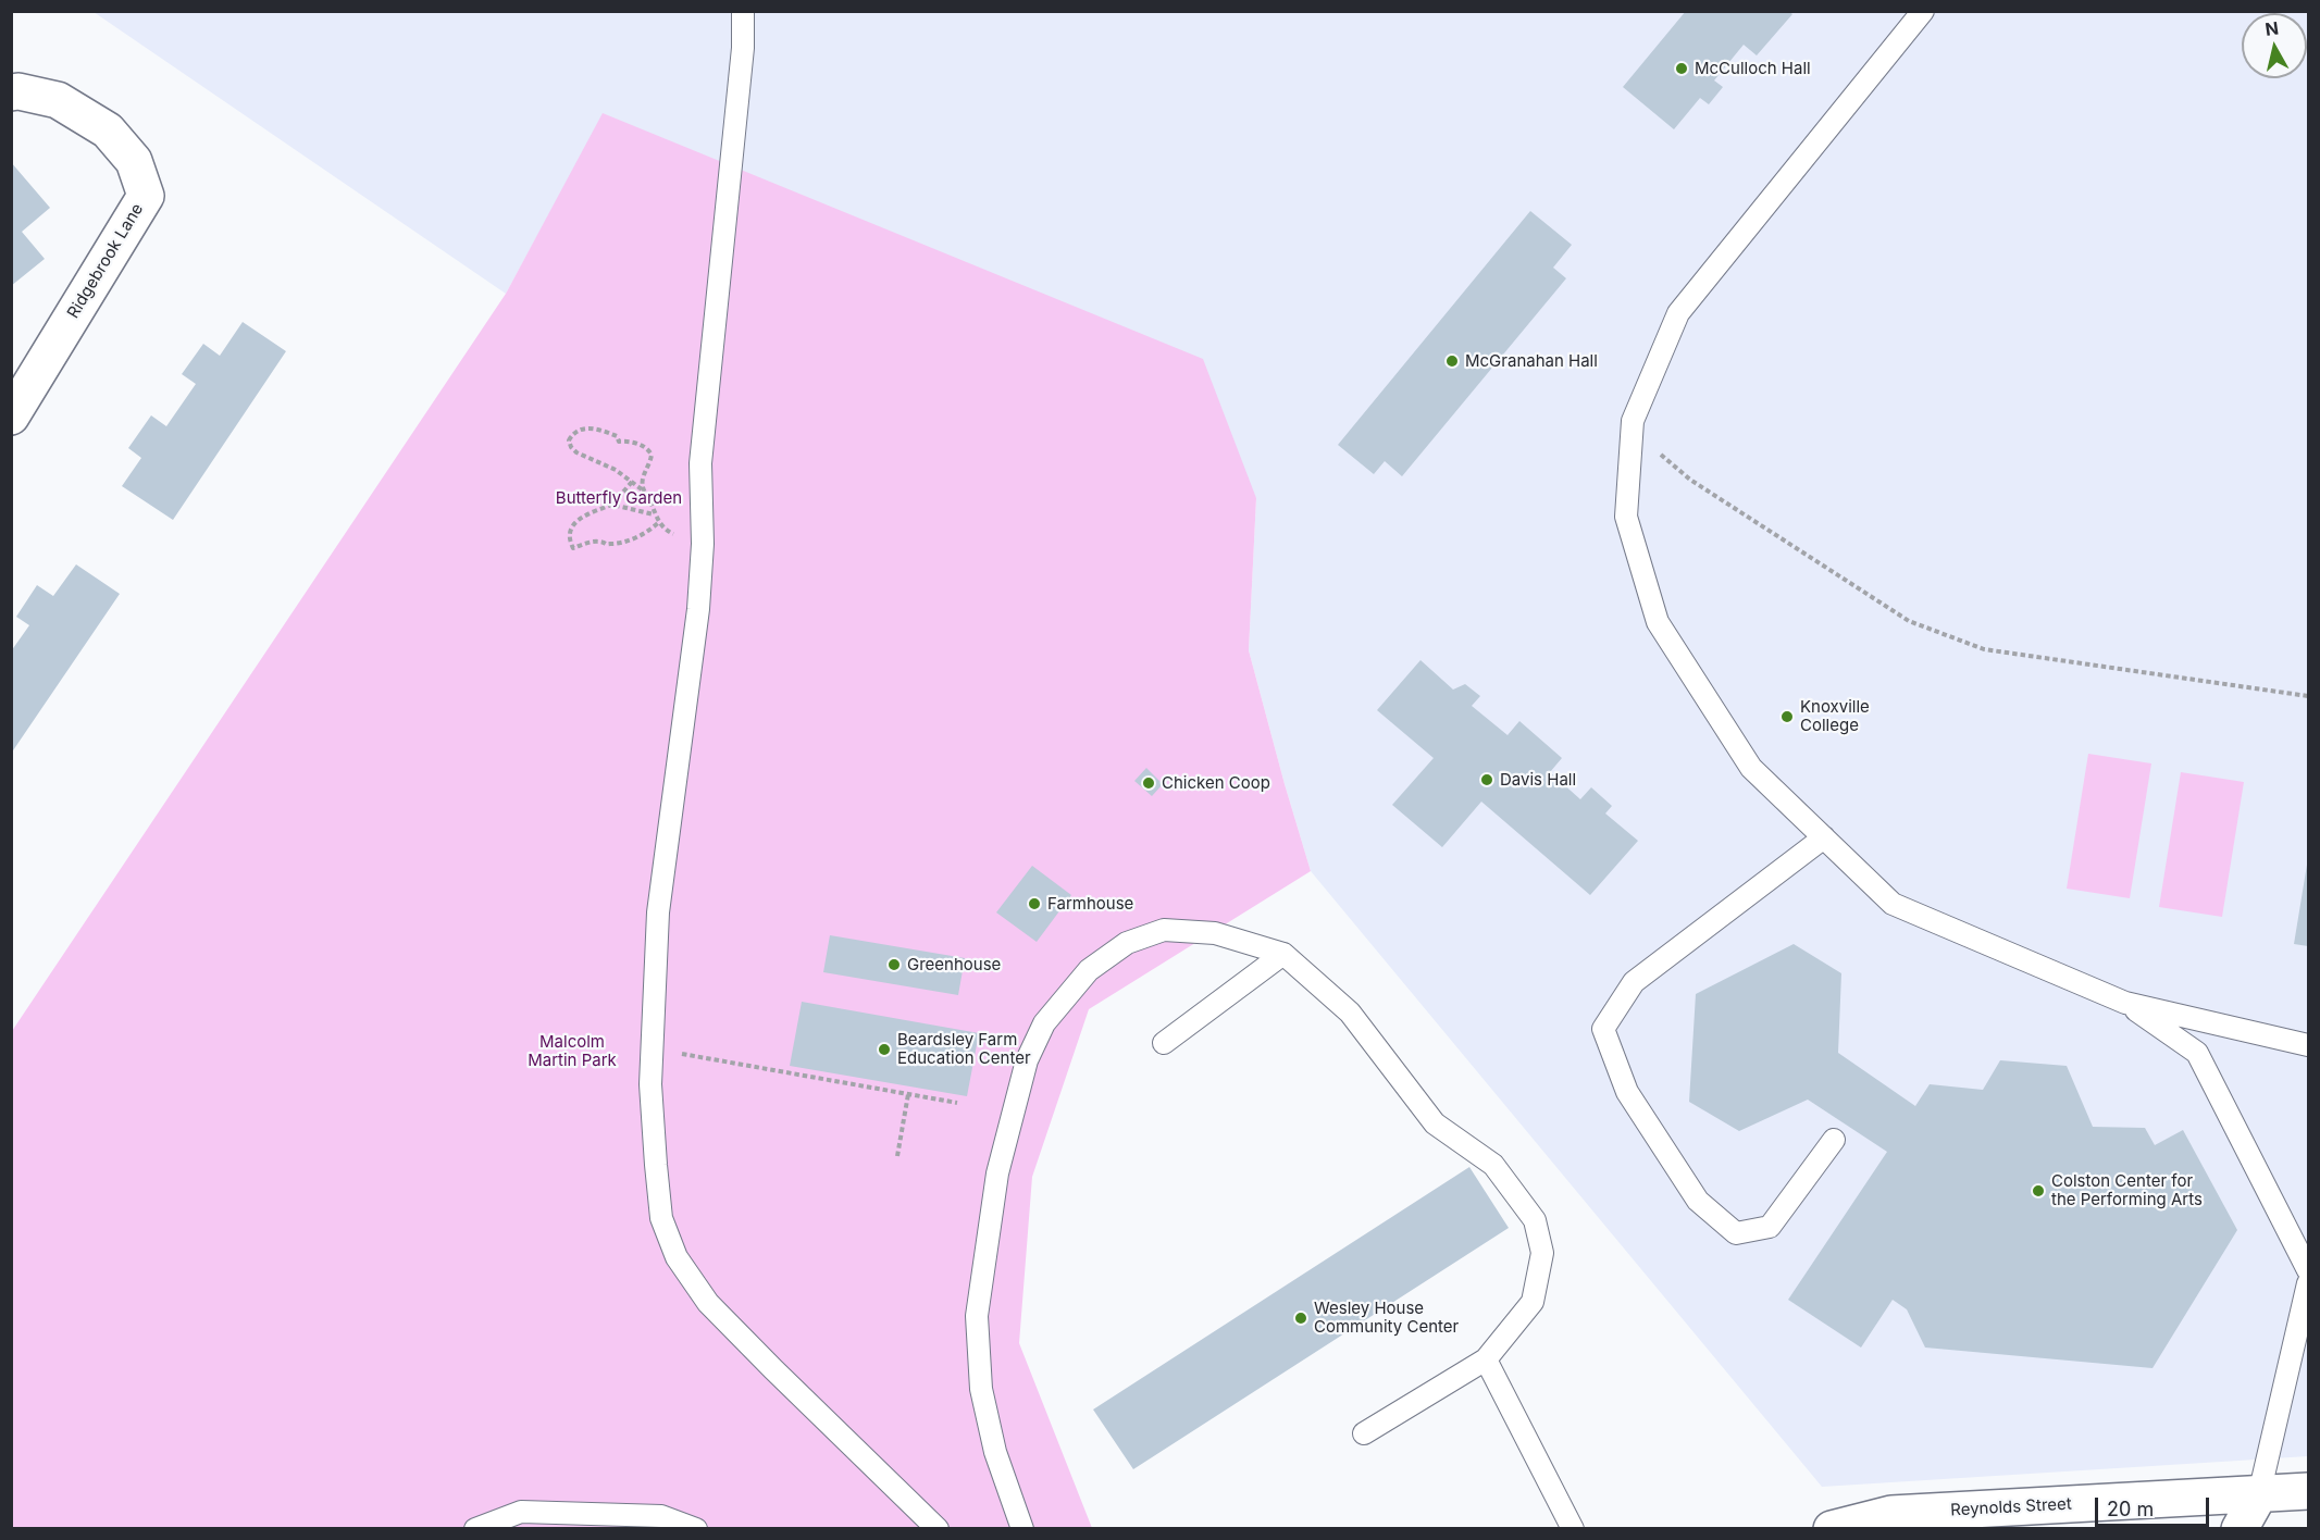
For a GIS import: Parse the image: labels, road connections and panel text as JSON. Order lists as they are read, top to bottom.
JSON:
{
  "streets": {
    "street": ["Ridgebrook Lane", "Reynolds Street"]
  },
  "parks": ["Butterfly Garden", "Malcolm Martin Park"],
  "places": [
    "McCulloch Hall",
    "McGranahan Hall",
    "Knoxville College",
    "Davis Hall",
    "Chicken Coop",
    "Farmhouse",
    "Greenhouse",
    "Beardsley Farm Education Center",
    "Colston Center for the Performing Arts",
    "Wesley House Community Center"
  ],
  "scale_bar": "20 m",
  "north": "top"
}
